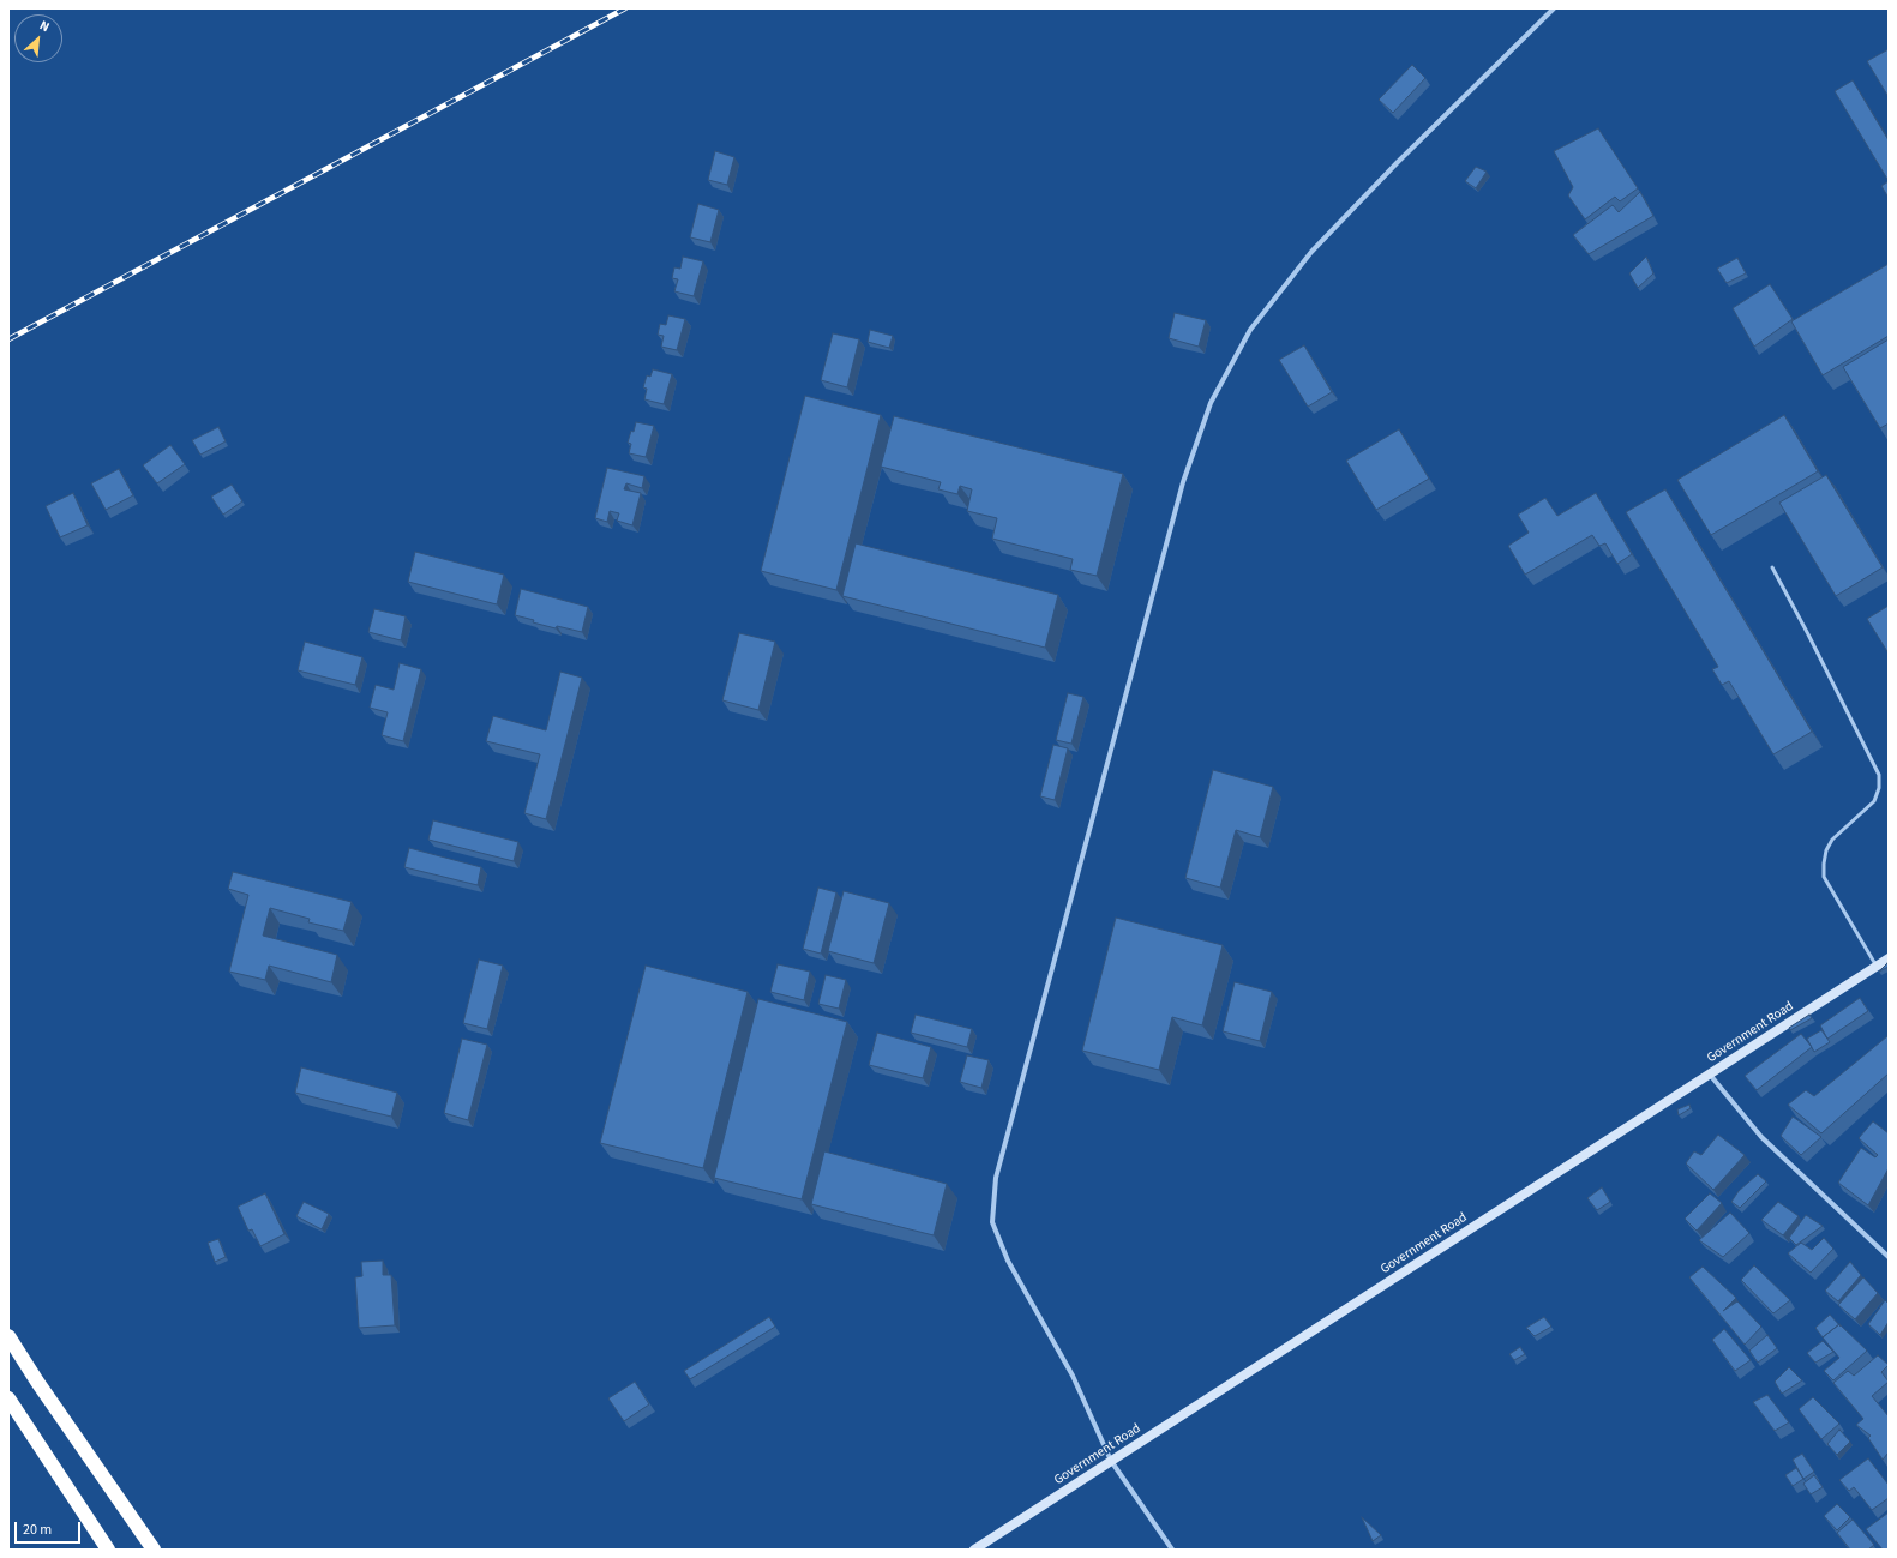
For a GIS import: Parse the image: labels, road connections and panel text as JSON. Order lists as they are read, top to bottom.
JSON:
{
  "streets": {
    "street": ["Government Road"]
  },
  "scale_bar": "20 m",
  "north": "top right"
}
